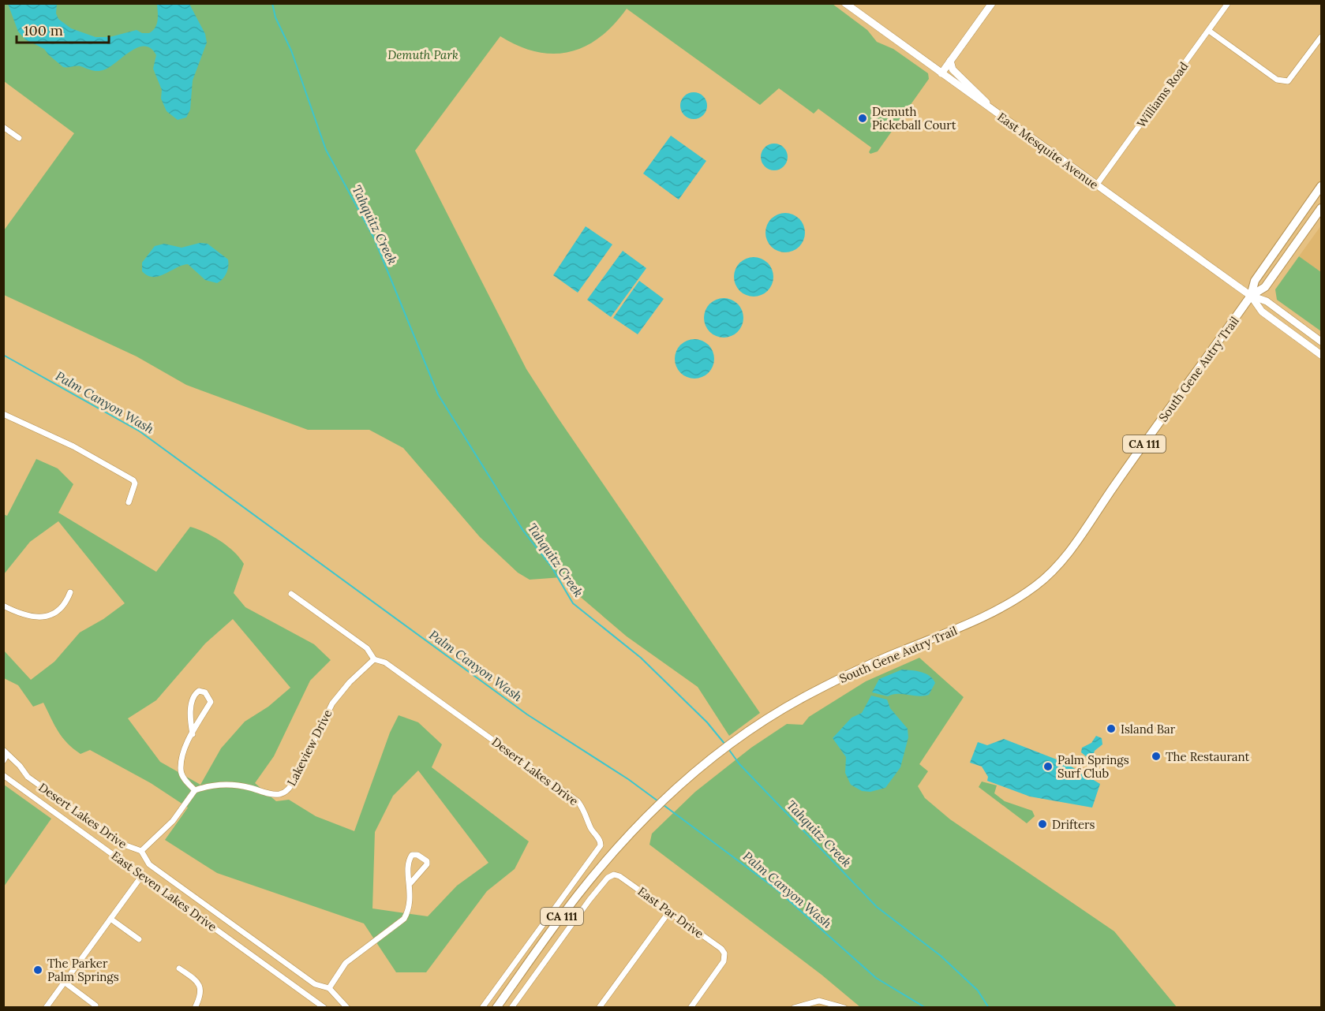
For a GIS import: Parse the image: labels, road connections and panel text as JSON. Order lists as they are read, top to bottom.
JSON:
{
  "streets": {
    "main road": ["South Gene Autry Trail", "CA 111"],
    "street": [
      "Williams Road",
      "East Mesquite Avenue",
      "Lakeview Drive",
      "Desert Lakes Drive",
      "East Seven Lakes Drive",
      "East Par Drive"
    ]
  },
  "crossings": [
    ["Williams Road", "East Mesquite Avenue"],
    ["East Mesquite Avenue", "South Gene Autry Trail"],
    ["Lakeview Drive", "Desert Lakes Drive"]
  ],
  "water": ["Tahquitz Creek", "Palm Canyon Wash"],
  "parks": ["Demuth Park"],
  "places": [
    "Demuth Pickeball Court",
    "Island Bar",
    "The Restaurant",
    "Palm Springs Surf Club",
    "Drifters",
    "The Parker Palm Springs"
  ],
  "scale_bar": "100 m"
}
